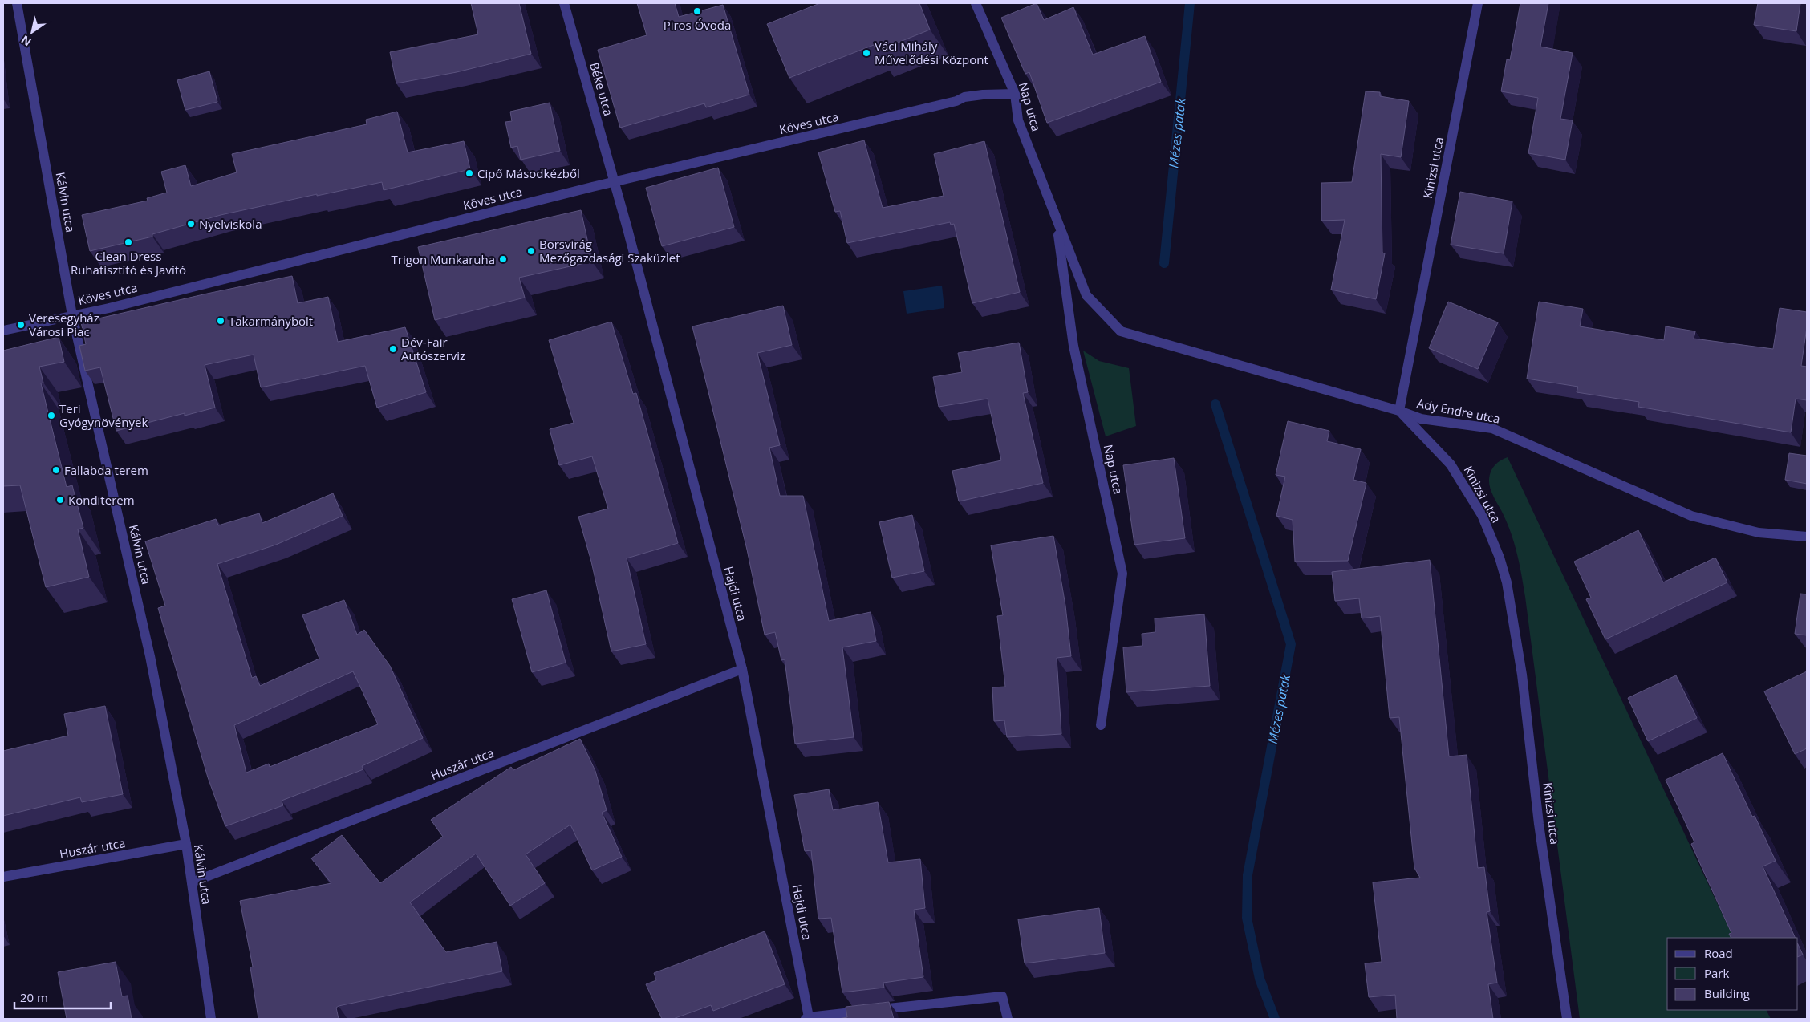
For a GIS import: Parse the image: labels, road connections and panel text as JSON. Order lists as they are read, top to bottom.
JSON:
{
  "streets": {
    "street": [
      "Béke utca",
      "Nap utca",
      "Köves utca",
      "Kinizsi utca",
      "Kálvin utca",
      "Ady Endre utca",
      "Hajdi utca",
      "Huszár utca"
    ]
  },
  "crossings": [
    ["Béke utca", "Köves utca"],
    ["Béke utca", "Hajdi utca"],
    ["Nap utca", "Köves utca"],
    ["Nap utca", "Ady Endre utca"],
    ["Köves utca", "Kálvin utca"],
    ["Köves utca", "Hajdi utca"],
    ["Kinizsi utca", "Ady Endre utca"],
    ["Kálvin utca", "Huszár utca"],
    ["Hajdi utca", "Huszár utca"]
  ],
  "water": ["Mézes patak"],
  "places": [
    "Piros Óvoda",
    "Váci Mihály Művelődési Központ",
    "Cipő Másodkézből",
    "Nyelviskola",
    "Clean Dress Ruhatisztító és Javító",
    "Borsvirág Mezőgazdasági Szaküzlet",
    "Trigon Munkaruha",
    "Takarmánybolt",
    "Veresegyház Városi Piac",
    "Dév-Fair Autószerviz",
    "Teri Gyógynövények",
    "Fallabda terem",
    "Konditerem"
  ],
  "legend": ["Road", "Park", "Building"],
  "scale_bar": "20 m",
  "north": "bottom left"
}
